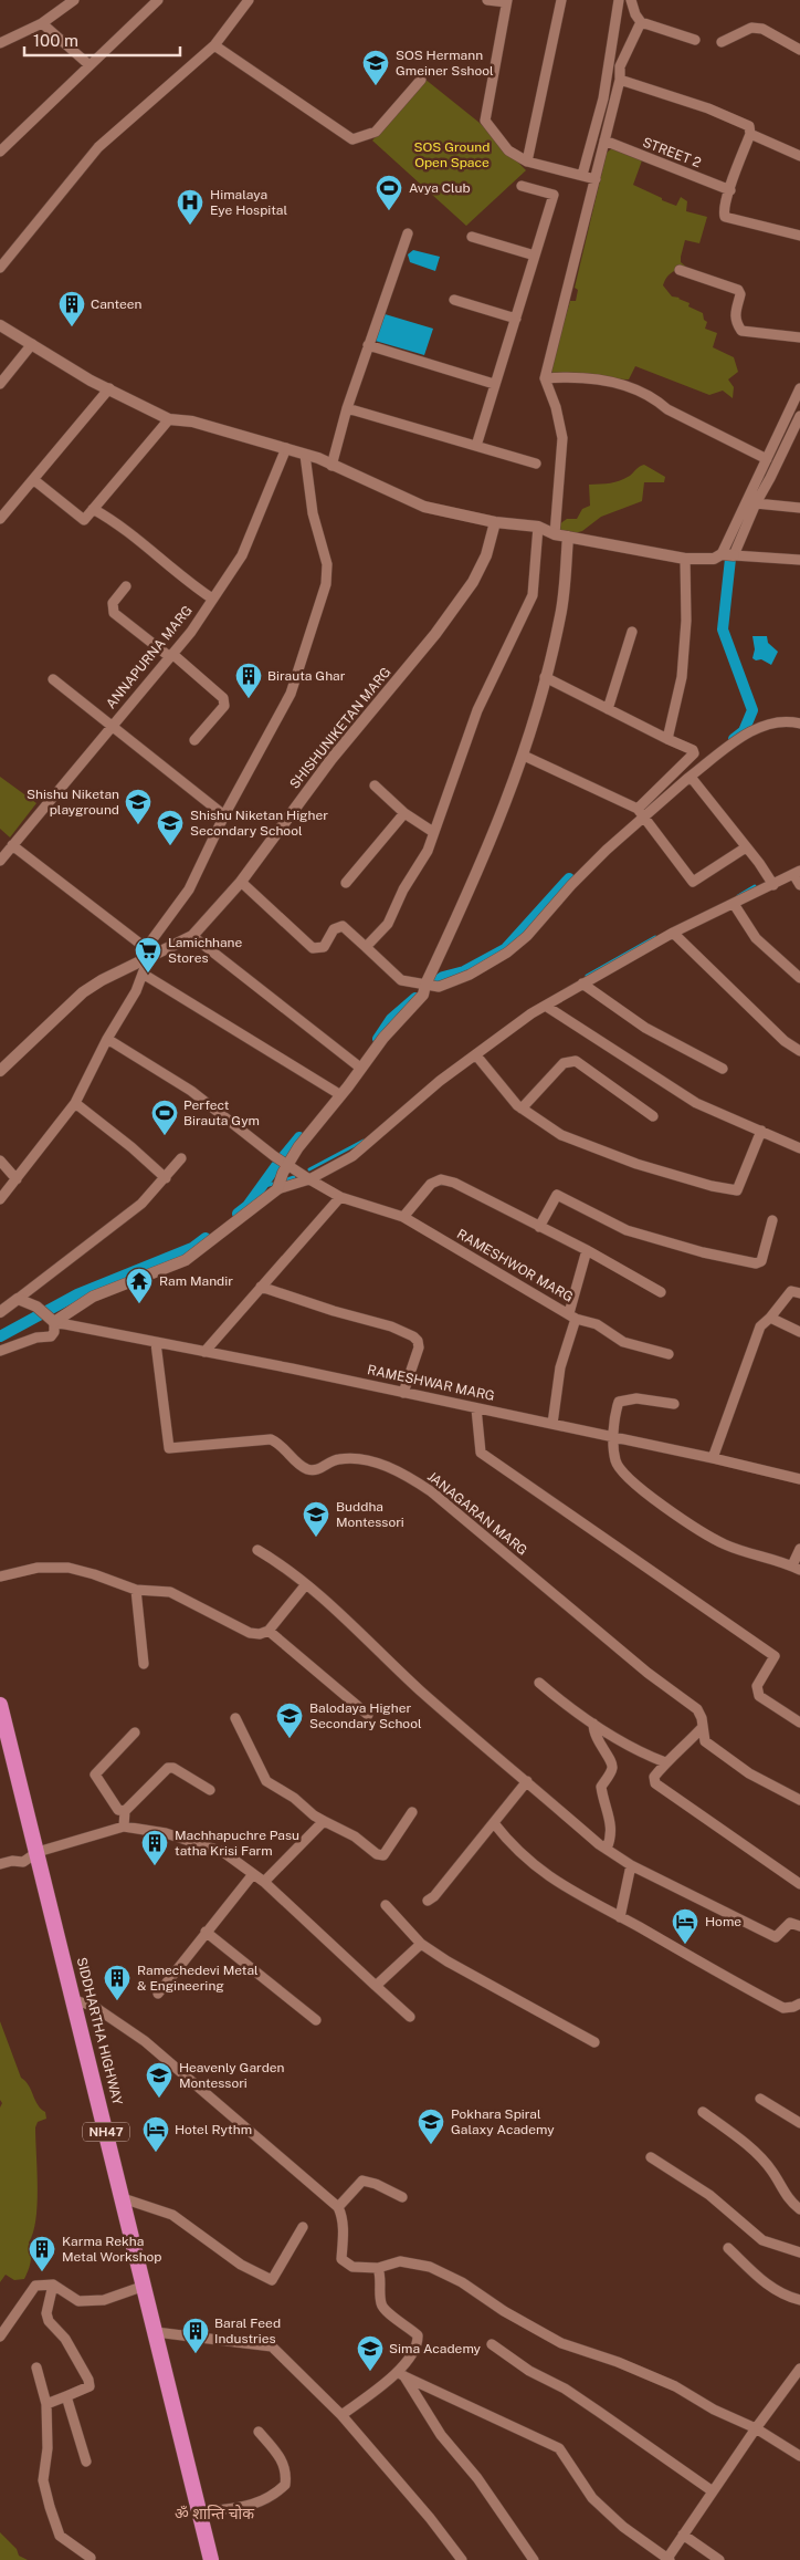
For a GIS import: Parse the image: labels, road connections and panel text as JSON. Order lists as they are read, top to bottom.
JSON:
{
  "streets": {
    "highway": ["SIDDHARTHA HIGHWAY", "NH47"],
    "street": [
      "STREET 2",
      "ANNAPURNA MARG",
      "SHISHUNIKETAN MARG",
      "RAMESHWOR MARG",
      "RAMESHWAR MARG",
      "JANAGARAN MARG"
    ]
  },
  "crossings": [
    ["RAMESHWOR MARG", "RAMESHWAR MARG"],
    ["RAMESHWAR MARG", "JANAGARAN MARG"]
  ],
  "districts": ["ॐ शान्ति चोक"],
  "parks": ["SOS Ground Open Space"],
  "places": {
    "school or university": [
      "SOS Hermann Gmeiner Sshool",
      "Shishu Niketan playground",
      "Shishu Niketan Higher Secondary School",
      "Buddha Montessori",
      "Balodaya Higher Secondary School",
      "Heavenly Garden Montessori",
      "Pokhara Spiral Galaxy Academy",
      "Sima Academy"
    ],
    "sports": ["Avya Club", "Perfect Birauta Gym"],
    "hospital": ["Himalaya Eye Hospital"],
    "building": [
      "Canteen",
      "Birauta Ghar",
      "Machhapuchre Pasu tatha Krisi Farm",
      "Ramechedevi Metal & Engineering",
      "Karma Rekha Metal Workshop",
      "Baral Feed Industries"
    ],
    "supermarket": ["Lamichhane Stores"],
    "temple": ["Ram Mandir"],
    "hotel": ["Home", "Hotel Rythm"]
  },
  "scale_bar": "100 m"
}
